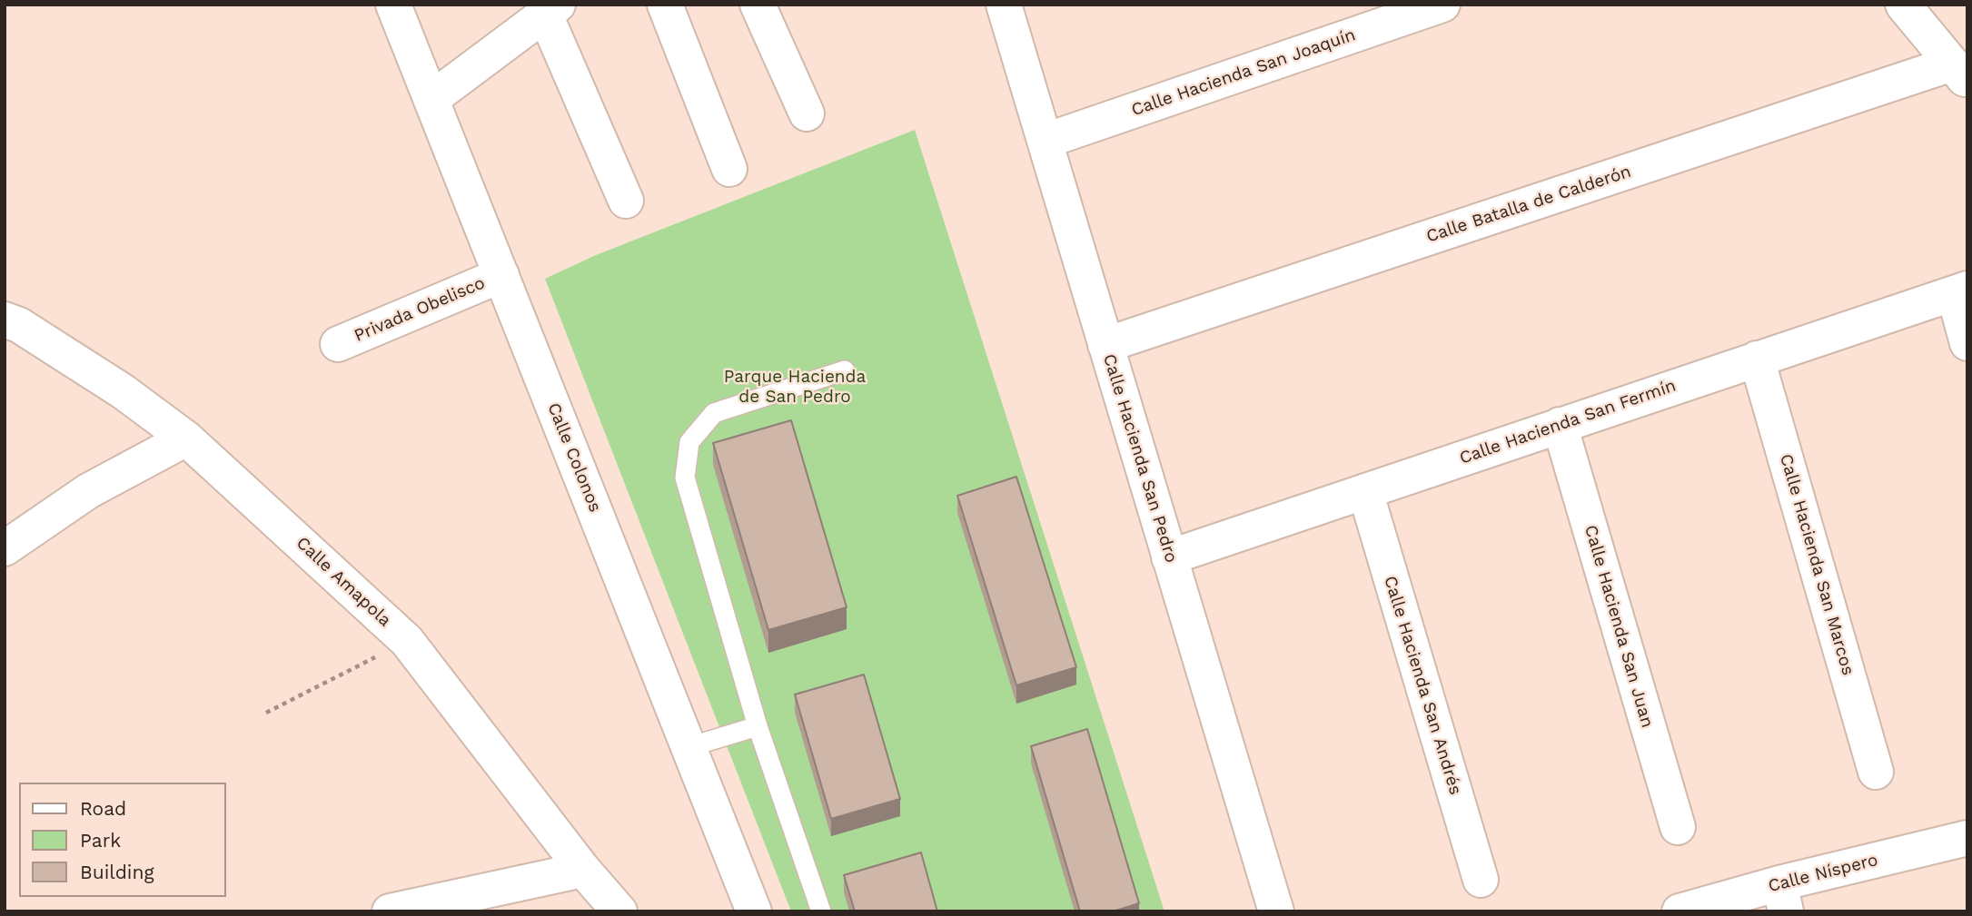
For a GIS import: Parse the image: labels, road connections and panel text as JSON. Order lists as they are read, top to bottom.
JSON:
{
  "streets": {
    "street": [
      "Calle Hacienda San Joaquín",
      "Calle Batalla de Calderón",
      "Privada Obelisco",
      "Calle Hacienda San Fermín",
      "Calle Colonos",
      "Calle Hacienda San Pedro",
      "Calle Hacienda San Marcos",
      "Calle Amapola",
      "Calle Hacienda San Juan",
      "Calle Hacienda San Andrés",
      "Calle Níspero"
    ]
  },
  "crossings": [
    ["Calle Hacienda San Joaquín", "Calle Hacienda San Pedro"],
    ["Calle Batalla de Calderón", "Calle Hacienda San Pedro"],
    ["Privada Obelisco", "Calle Colonos"],
    ["Calle Hacienda San Fermín", "Calle Hacienda San Pedro"],
    ["Calle Hacienda San Fermín", "Calle Hacienda San Marcos"],
    ["Calle Hacienda San Fermín", "Calle Hacienda San Juan"],
    ["Calle Hacienda San Fermín", "Calle Hacienda San Andrés"]
  ],
  "parks": ["Parque Hacienda de San Pedro"],
  "legend": ["Road", "Park", "Building"]
}
